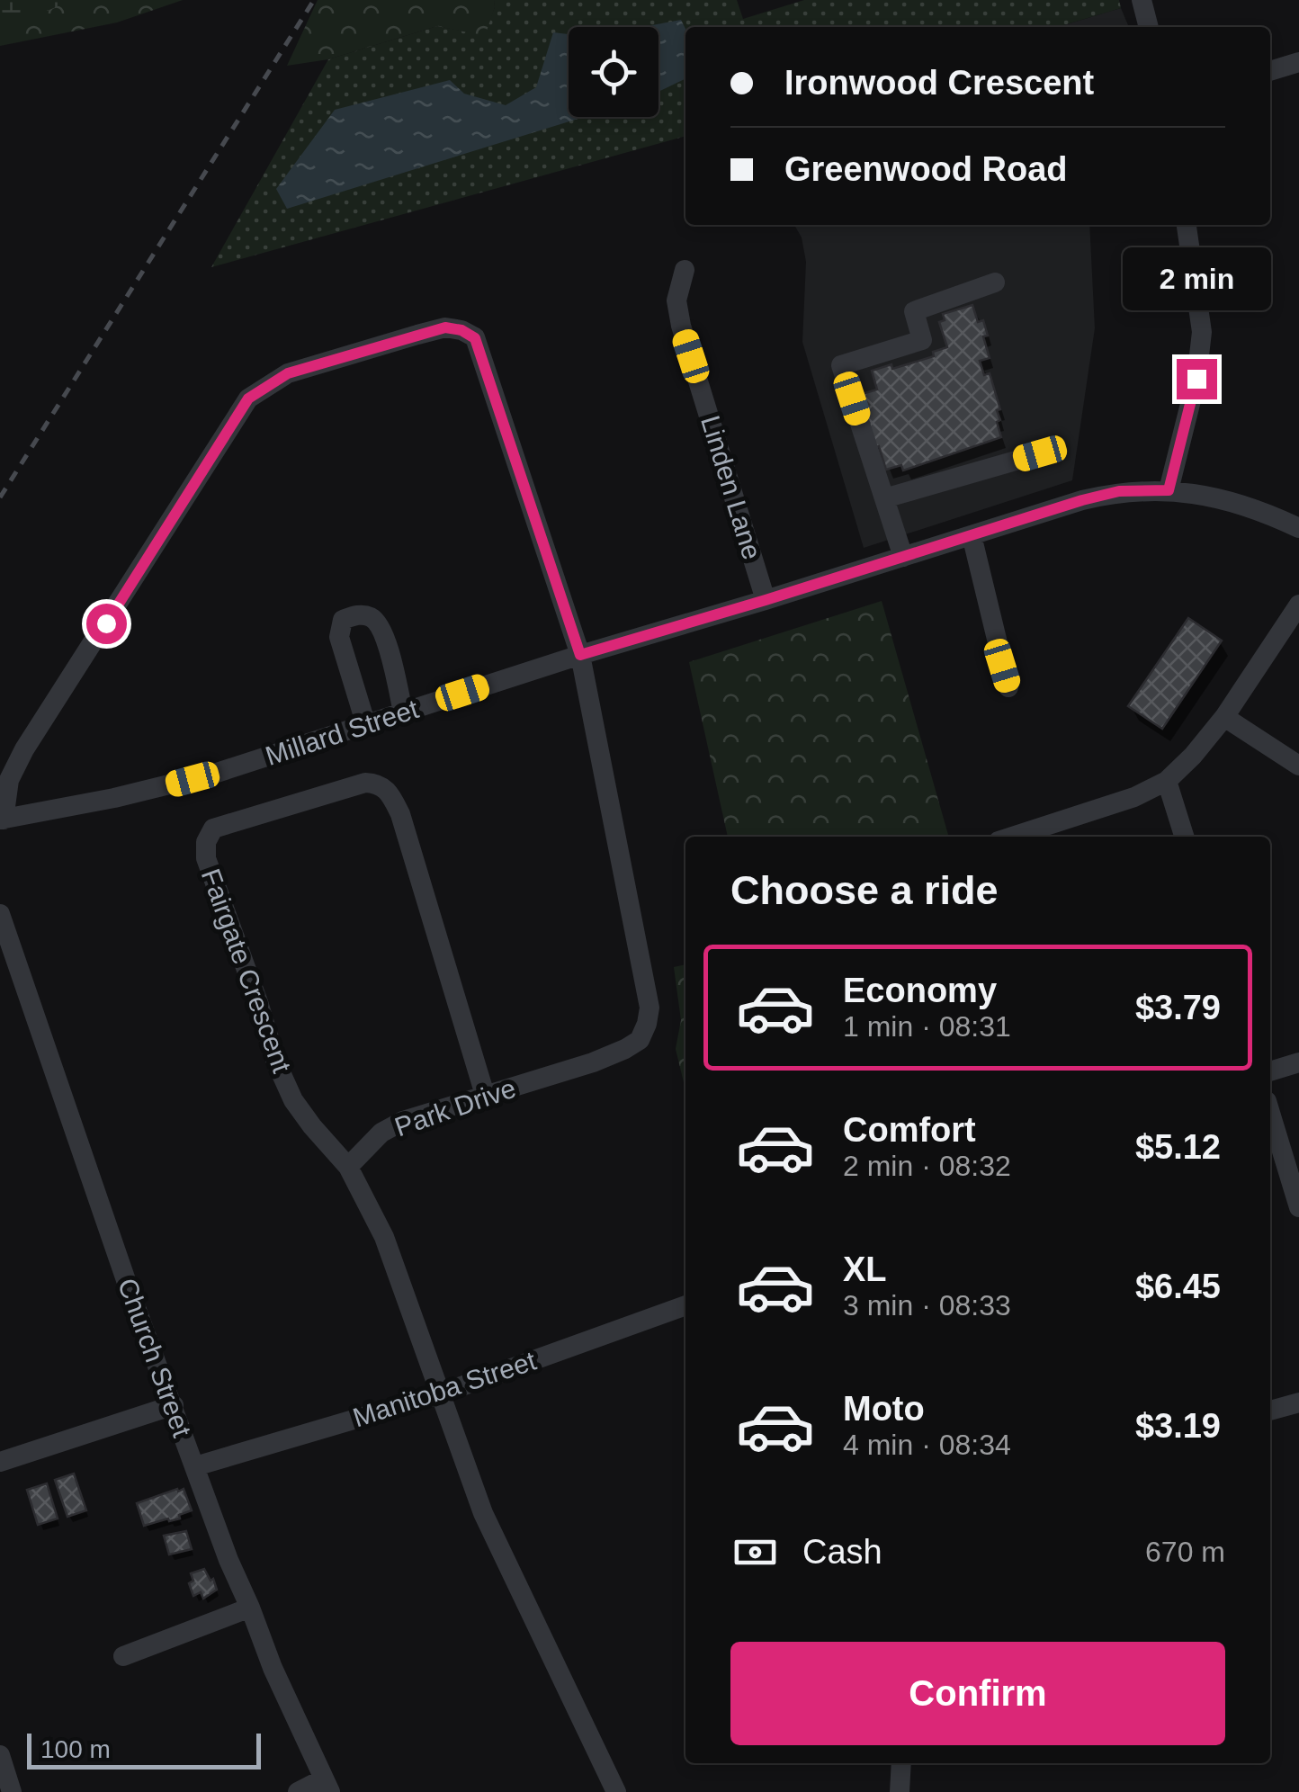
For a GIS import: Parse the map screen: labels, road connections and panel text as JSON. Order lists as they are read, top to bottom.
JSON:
{
  "streets": {
    "street": [
      "Linden Lane",
      "Millard Street",
      "Fairgate Crescent",
      "Park Drive",
      "Church Street",
      "Manitoba Street"
    ]
  },
  "crossings": [
    ["Linden Lane", "Millard Street"],
    ["Millard Street", "Park Drive"],
    ["Fairgate Crescent", "Park Drive"],
    ["Church Street", "Manitoba Street"]
  ],
  "scale_bar": "100 m",
  "page": {
    "banner": ["Ironwood Crescent", "Greenwood Road"],
    "bubble": "2 min",
    "heading": "Choose a ride",
    "list": [
      {
        "name": "Economy",
        "note": "1 min · 08:31",
        "value": "$3.79"
      },
      {
        "name": "Comfort",
        "note": "2 min · 08:32",
        "value": "$5.12"
      },
      {
        "name": "XL",
        "note": "3 min · 08:33",
        "value": "$6.45"
      },
      {
        "name": "Moto",
        "note": "4 min · 08:34",
        "value": "$3.19"
      }
    ],
    "pay": ["Cash", "670 m"],
    "buttons": "Confirm",
    "scale": "100 m"
  }
}
